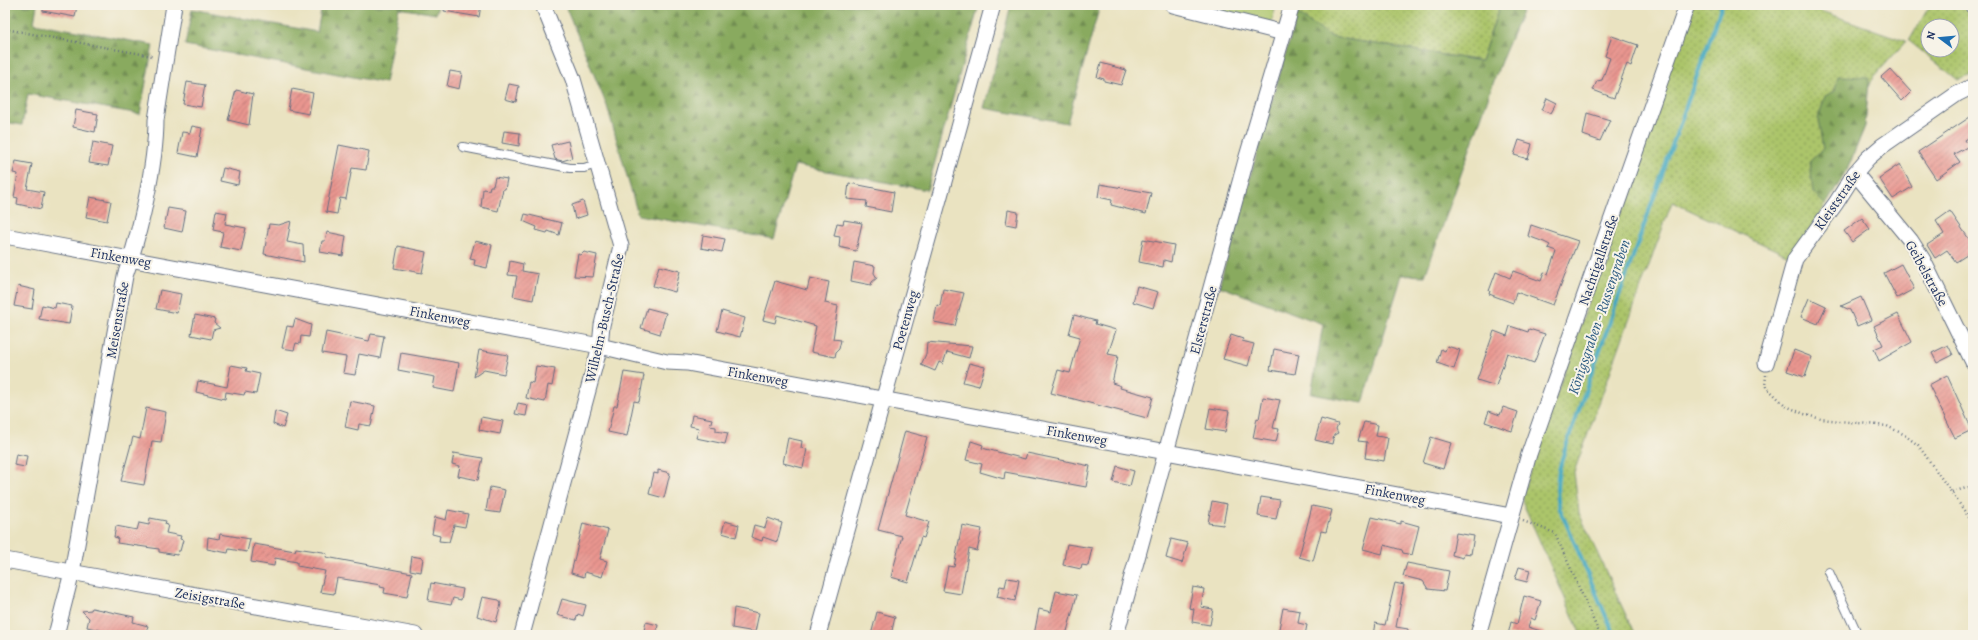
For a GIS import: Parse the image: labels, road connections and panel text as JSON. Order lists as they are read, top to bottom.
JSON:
{
  "streets": {
    "street": [
      "Kleiststraße",
      "Finkenweg",
      "Nachtigallstraße",
      "Geibelstraße",
      "Wilhelm-Busch-Straße",
      "Meisenstraße",
      "Poetenweg",
      "Elsterstraße",
      "Zeisigstraße"
    ]
  },
  "crossings": [
    ["Kleiststraße", "Geibelstraße"],
    ["Finkenweg", "Nachtigallstraße"],
    ["Finkenweg", "Wilhelm-Busch-Straße"],
    ["Finkenweg", "Meisenstraße"],
    ["Finkenweg", "Poetenweg"],
    ["Finkenweg", "Elsterstraße"],
    ["Meisenstraße", "Zeisigstraße"]
  ],
  "water": ["Königsgraben - Russengraben"],
  "north": "left"
}
